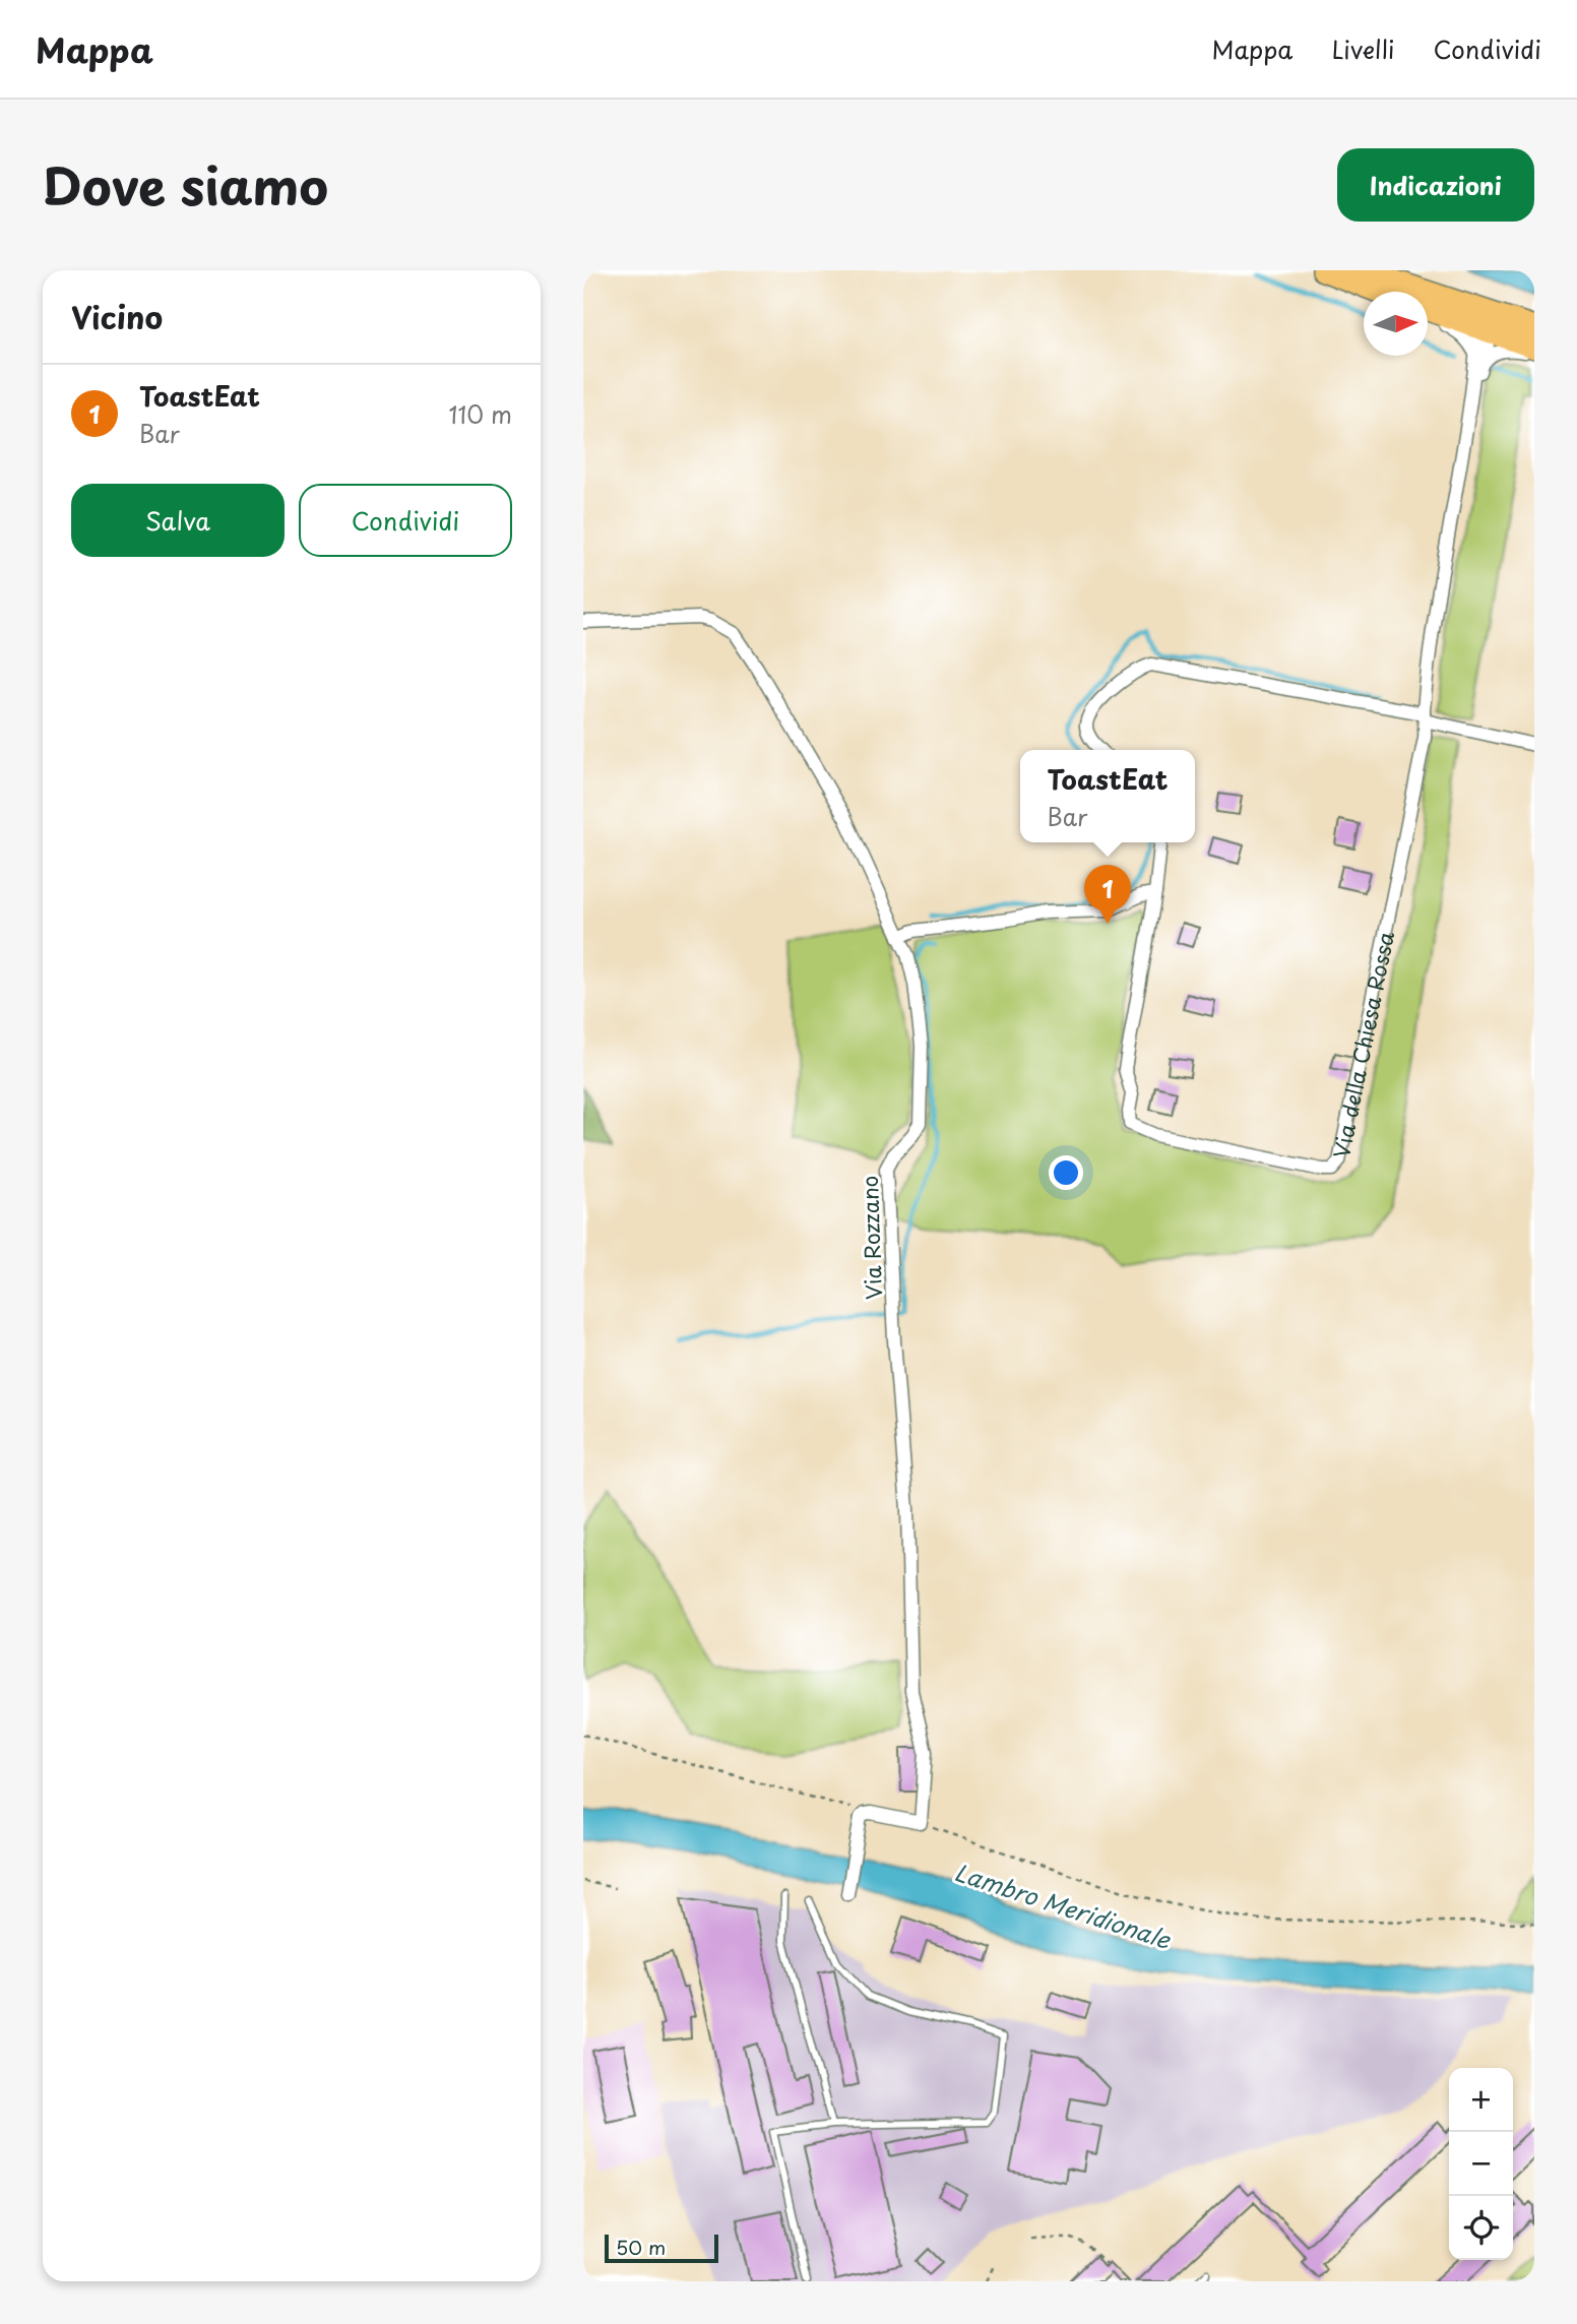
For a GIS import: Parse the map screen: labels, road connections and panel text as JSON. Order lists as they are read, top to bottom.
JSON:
{
  "streets": {
    "street": ["Via della Chiesa Rossa", "Via Rozzano"]
  },
  "water": ["Lambro Meridionale"],
  "scale_bar": "50 m",
  "north": "right",
  "page": {
    "header": "Mappa",
    "nav": ["Mappa", "Livelli", "Condividi"],
    "title": "Dove siamo",
    "buttons": [
      "Indicazioni",
      ["Salva", "Condividi"]
    ],
    "heading": "Vicino",
    "list": [
      {
        "mark": "1",
        "name": "ToastEat",
        "note": "Bar",
        "value": "110 m"
      }
    ],
    "popup": ["ToastEat", "Bar"],
    "pins": "1",
    "map_buttons": ["+", "−"],
    "scale": "50 m"
  }
}
